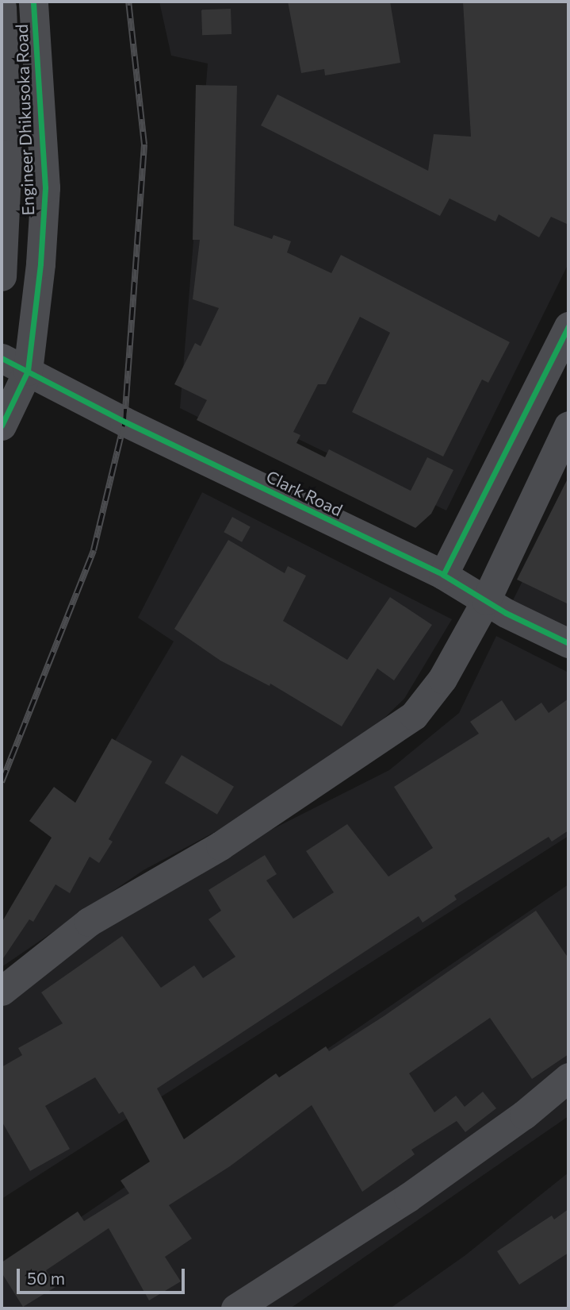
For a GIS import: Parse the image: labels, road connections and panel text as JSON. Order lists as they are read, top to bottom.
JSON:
{
  "streets": {
    "street": ["Engineer Dhikusoka Road", "Clark Road"]
  },
  "crossings": [
    ["Engineer Dhikusoka Road", "Clark Road"]
  ],
  "scale_bar": "50 m"
}
